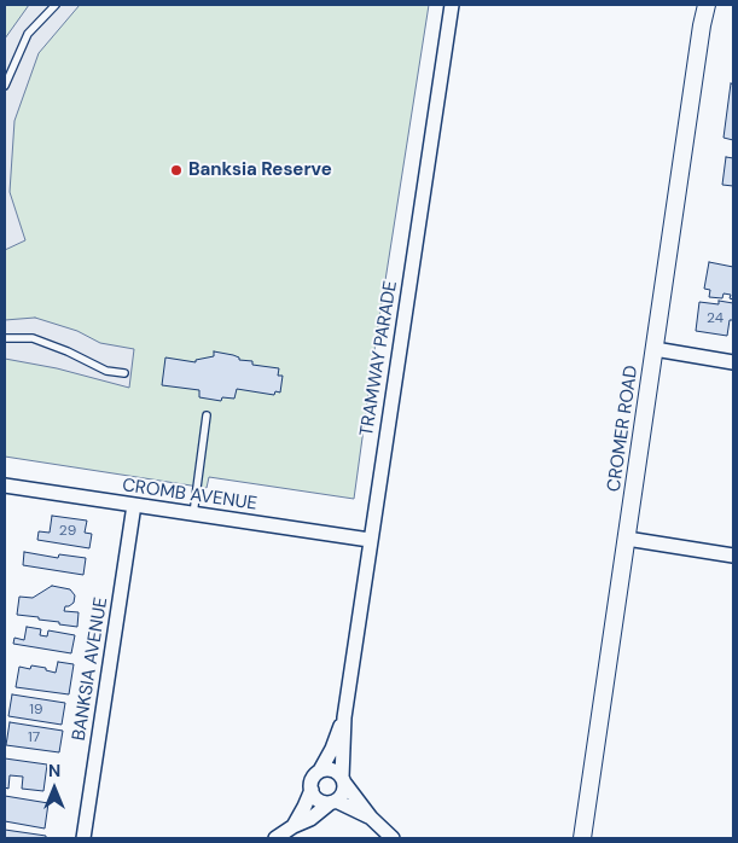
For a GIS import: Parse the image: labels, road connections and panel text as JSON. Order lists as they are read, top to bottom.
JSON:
{
  "streets": {
    "street": [
      "TRAMWAY PARADE",
      "CROMER ROAD",
      "CROMB AVENUE",
      "BANKSIA AVENUE"
    ]
  },
  "crossings": [
    ["TRAMWAY PARADE", "CROMB AVENUE"],
    ["CROMB AVENUE", "BANKSIA AVENUE"]
  ],
  "places": ["Banksia Reserve"],
  "house_numbers": [
    "24",
    "29",
    "19",
    "17"
  ],
  "north": "top"
}
